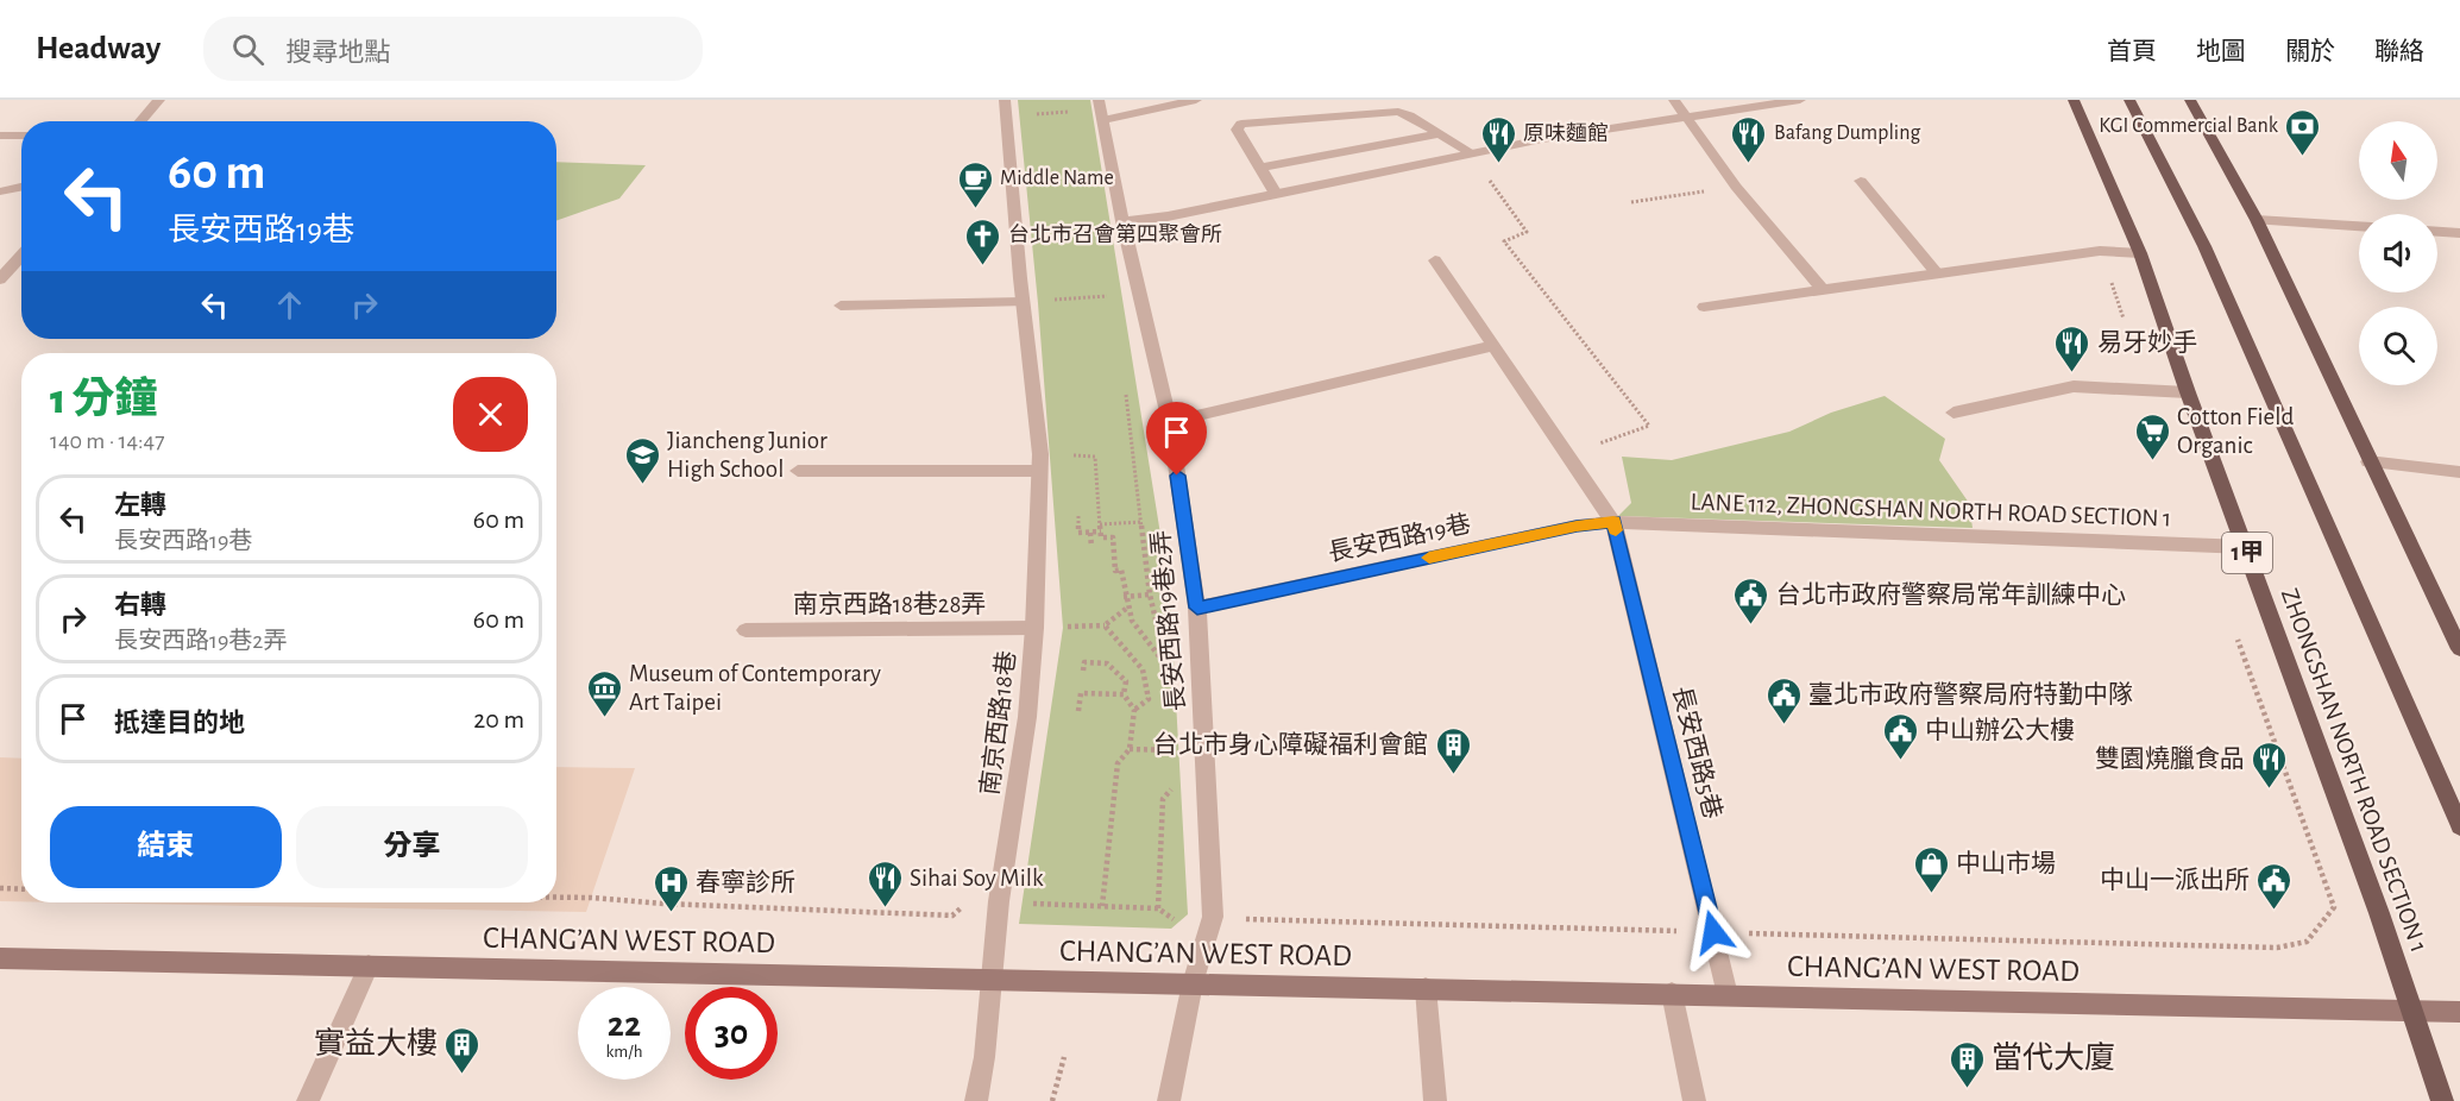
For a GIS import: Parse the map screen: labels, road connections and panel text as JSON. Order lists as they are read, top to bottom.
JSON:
{
  "streets": {
    "main road": ["1甲", "ZHONGSHAN NORTH ROAD SECTION 1"],
    "street": [
      "LANE 112, ZHONGSHAN NORTH ROAD SECTION 1",
      "長安西路19巷",
      "南京西路18巷28弄",
      "長安西路19巷2弄",
      "南京西路18巷",
      "長安西路5巷",
      "CHANG’AN WEST ROAD"
    ]
  },
  "crossings": [
    ["LANE 112, ZHONGSHAN NORTH ROAD SECTION 1", "長安西路19巷"],
    ["LANE 112, ZHONGSHAN NORTH ROAD SECTION 1", "長安西路5巷"],
    ["LANE 112, ZHONGSHAN NORTH ROAD SECTION 1", "ZHONGSHAN NORTH ROAD SECTION 1"],
    ["長安西路19巷", "長安西路19巷2弄"],
    ["長安西路19巷", "長安西路5巷"],
    ["南京西路18巷28弄", "南京西路18巷"],
    ["長安西路19巷2弄", "CHANG’AN WEST ROAD"],
    ["南京西路18巷", "CHANG’AN WEST ROAD"],
    ["長安西路5巷", "CHANG’AN WEST ROAD"],
    ["ZHONGSHAN NORTH ROAD SECTION 1", "CHANG’AN WEST ROAD"]
  ],
  "places": {
    "bank": ["KGI Commercial Bank"],
    "restaurant": [
      "Bafang Dumpling",
      "原味麵館",
      "易牙妙手",
      "雙園燒臘食品",
      "Sihai Soy Milk"
    ],
    "cafe": ["Middle Name"],
    "church": ["台北市召會第四聚會所"],
    "supermarket": ["Cotton Field Organic"],
    "school or university": ["Jiancheng Junior High School"],
    "public building": [
      "台北市政府警察局常年訓練中心",
      "臺北市政府警察局府特勤中隊",
      "中山辦公大樓",
      "中山一派出所"
    ],
    "museum": ["Museum of Contemporary Art Taipei"],
    "building": ["台北市身心障礙福利會館", "實益大樓", "當代大廈"],
    "shop": ["中山市場"],
    "hospital": ["春寧診所"]
  },
  "north": "top",
  "page": {
    "header": "Headway",
    "search": "搜尋地點",
    "nav": [
      "首頁",
      "地圖",
      "關於",
      "聯絡"
    ],
    "turn": ["60 m", "長安西路19巷"],
    "heading": ["1 分鐘", "140 m · 14:47"],
    "list": [
      {
        "name": "左轉",
        "note": "長安西路19巷",
        "value": "60 m"
      },
      {
        "name": "右轉",
        "note": "長安西路19巷2弄",
        "value": "60 m"
      },
      {
        "name": "抵達目的地",
        "value": "20 m"
      }
    ],
    "buttons": ["結束", "分享"],
    "speed": "22 km/h",
    "limit": "30"
  }
}
